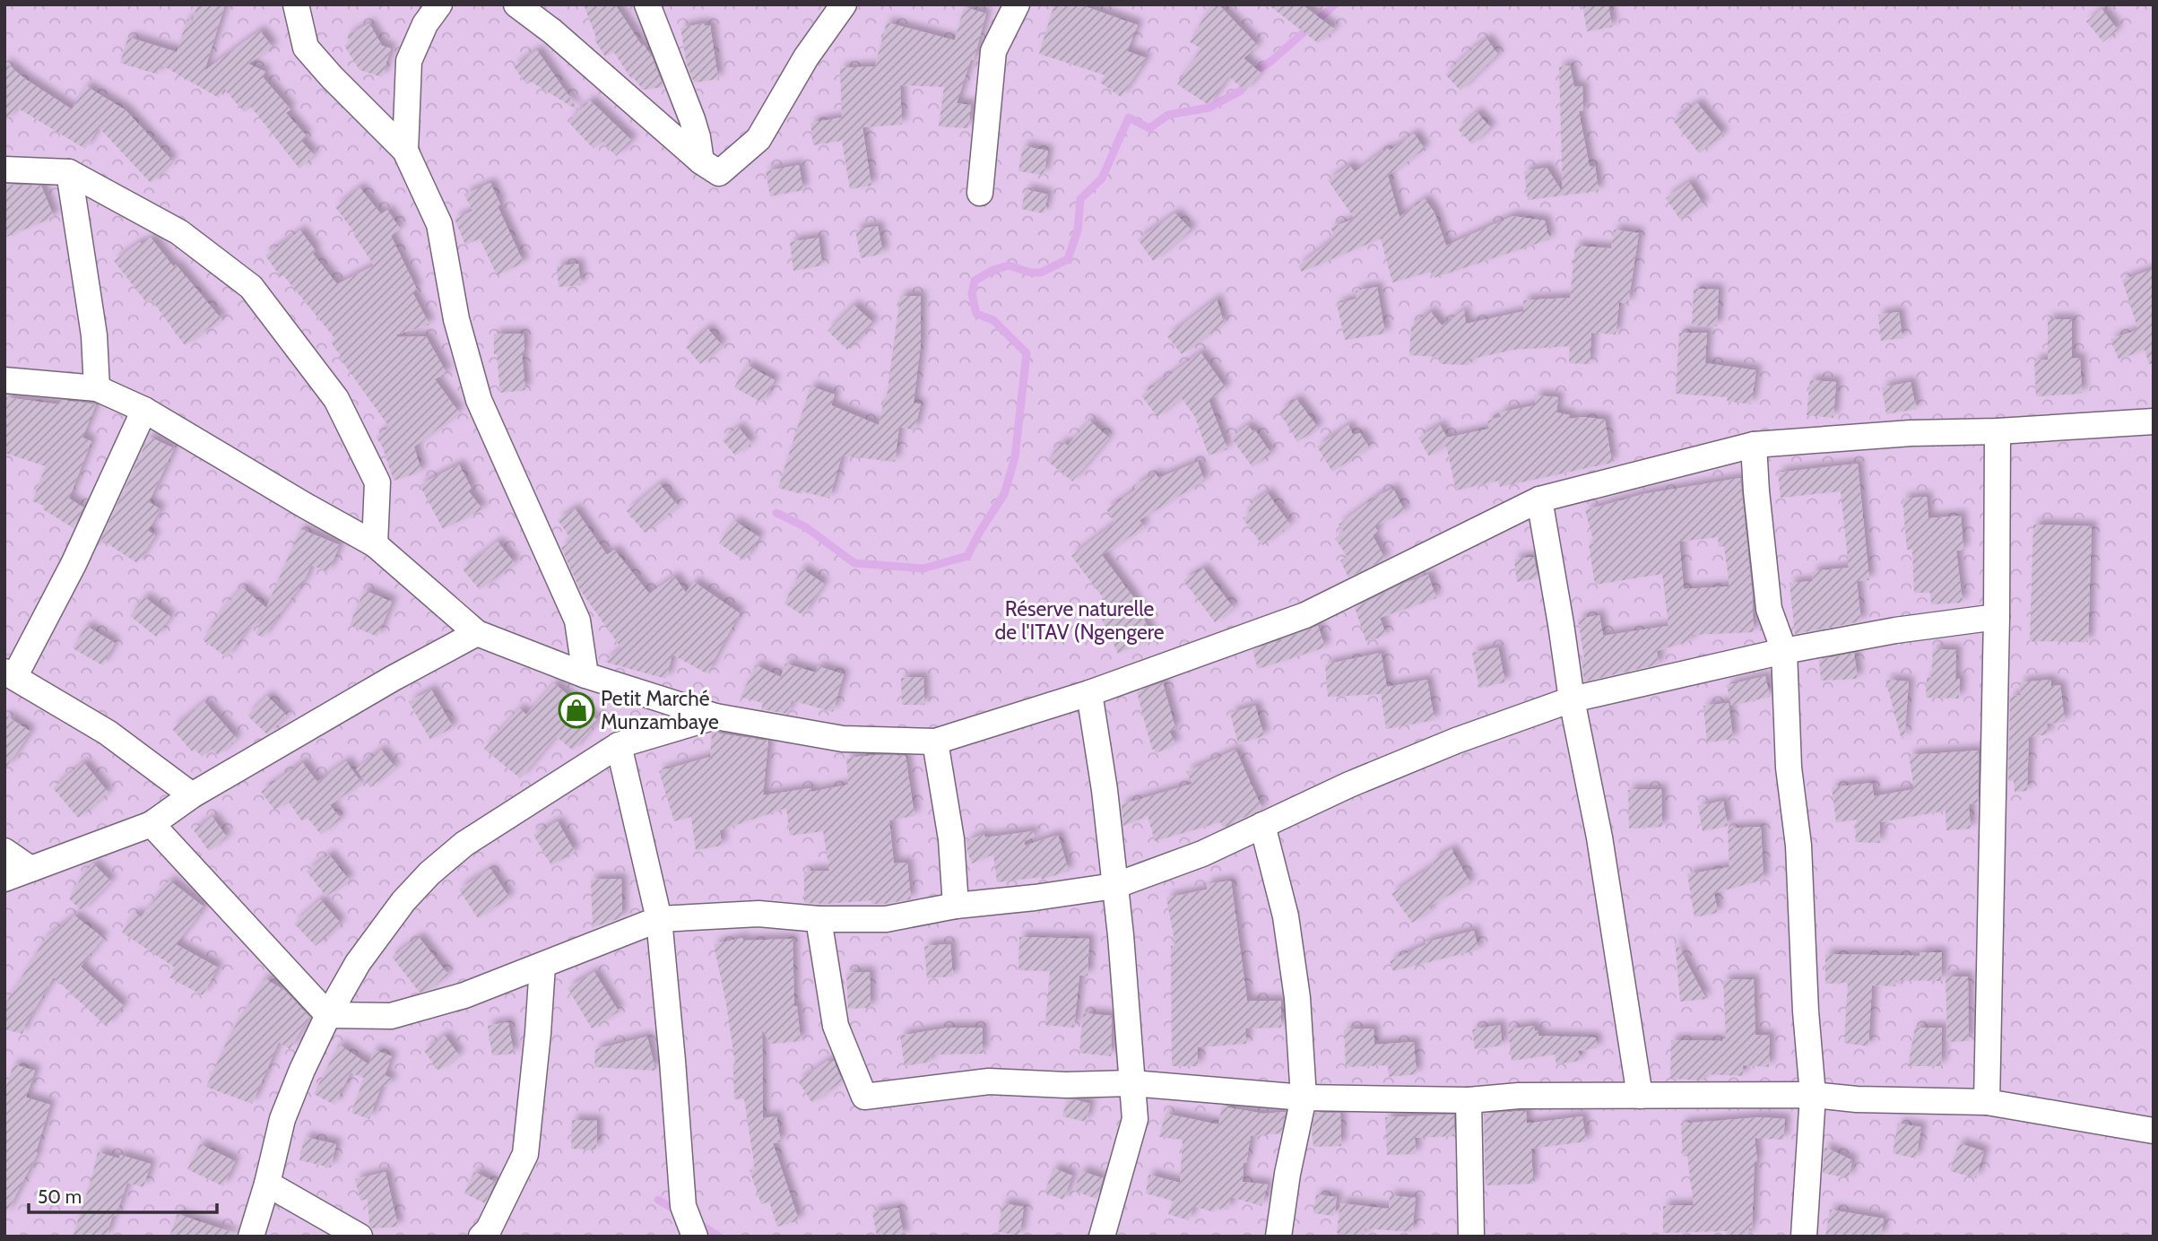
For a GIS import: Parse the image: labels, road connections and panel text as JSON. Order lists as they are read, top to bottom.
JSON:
{
  "parks": ["Réserve naturelle de l'ITAV (Ngengere"],
  "places": {
    "shop": ["Petit Marché Munzambaye"]
  },
  "scale_bar": "50 m"
}
